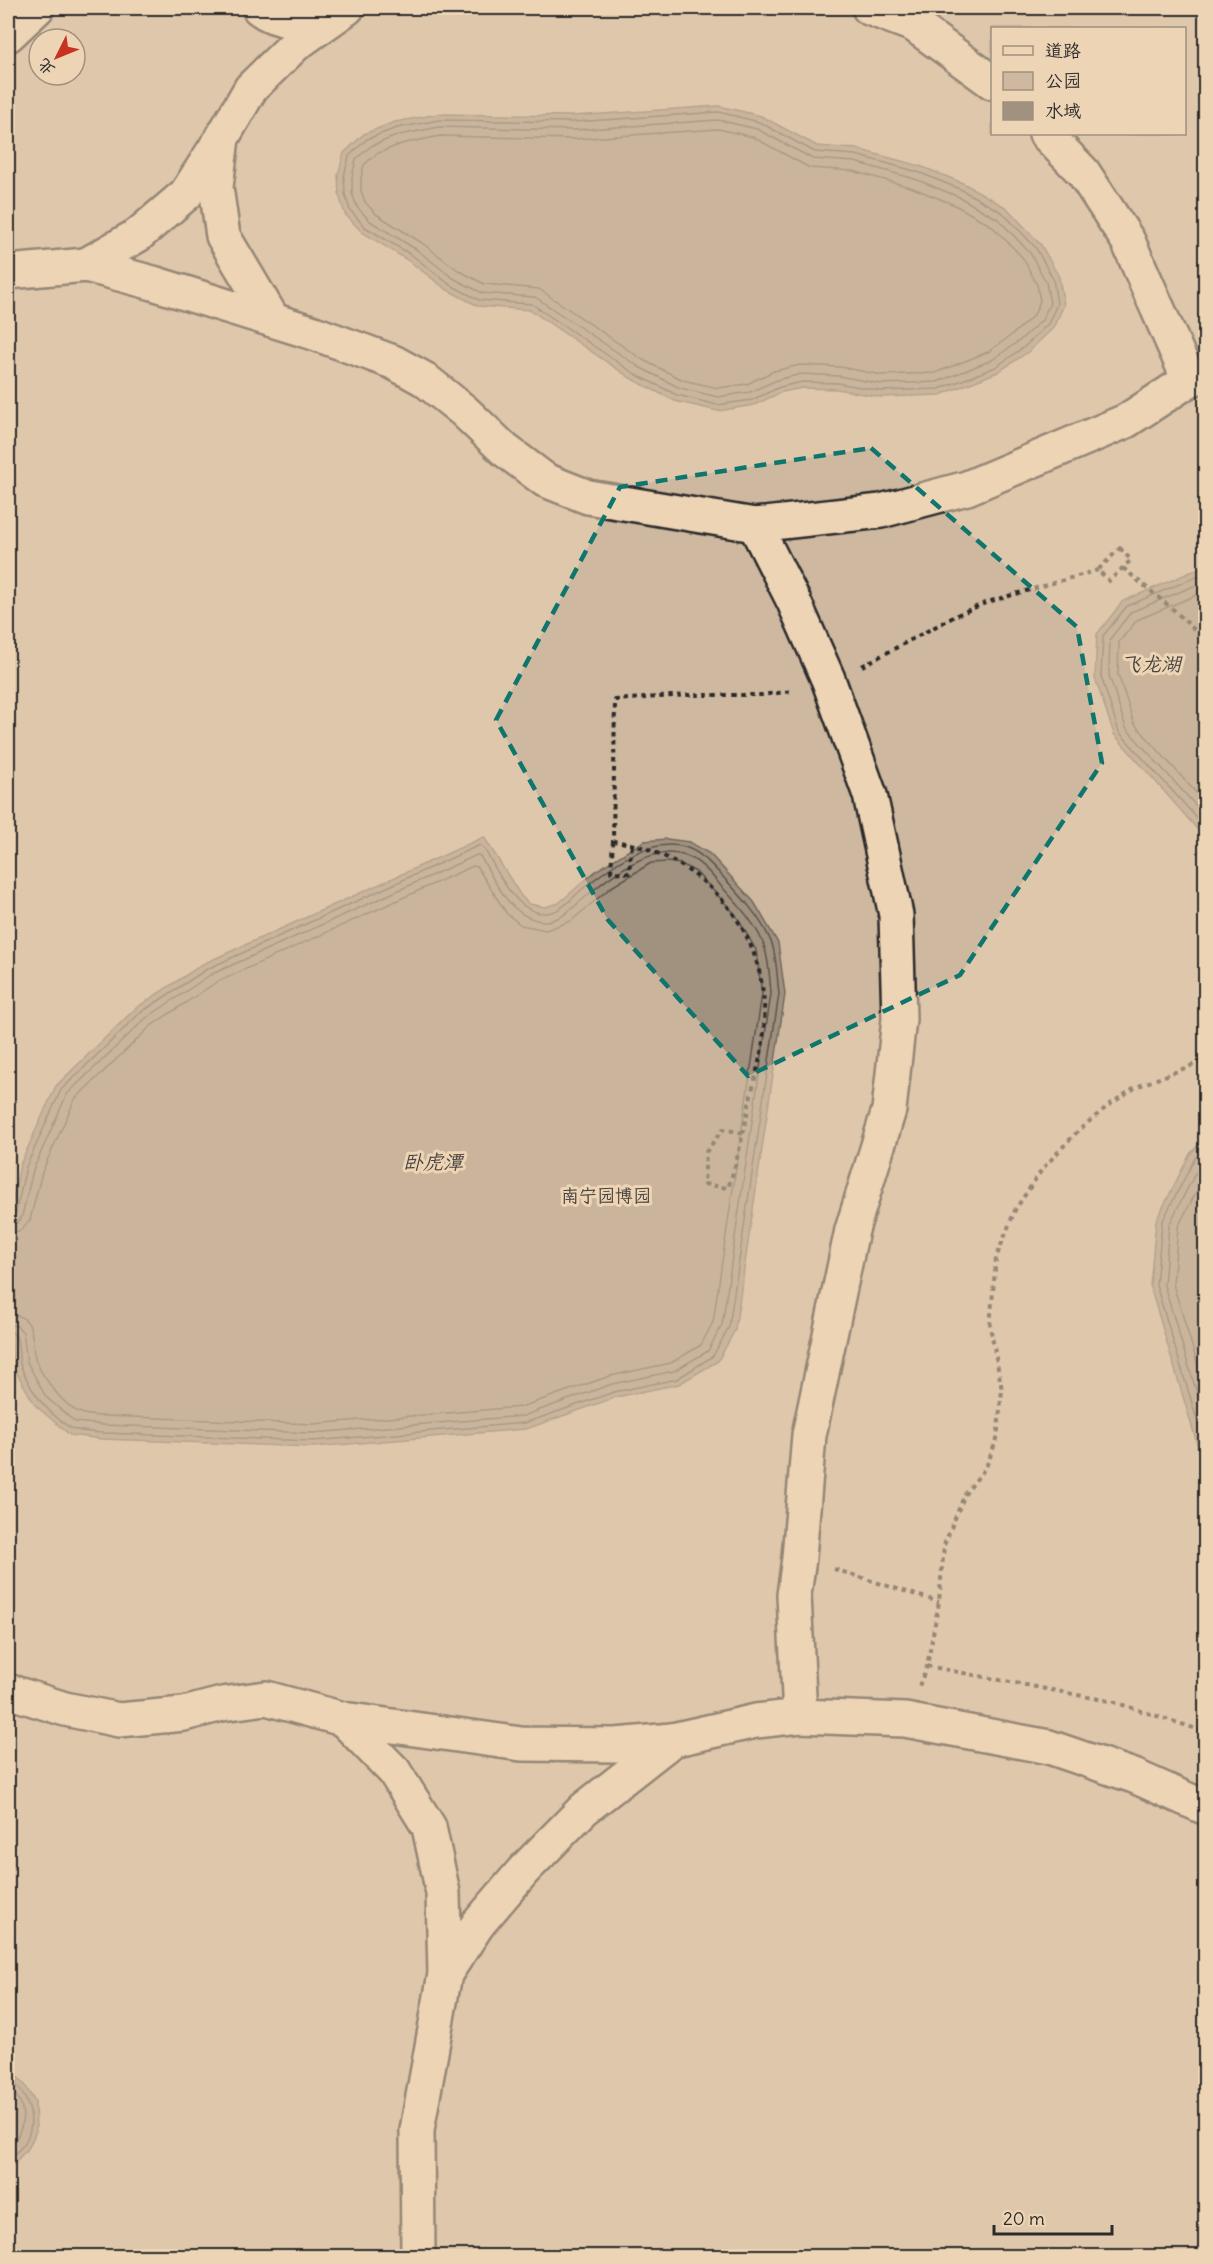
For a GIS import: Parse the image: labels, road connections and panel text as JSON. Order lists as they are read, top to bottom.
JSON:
{
  "water": ["飞龙湖", "卧虎潭"],
  "parks": ["南宁园博园"],
  "legend": ["道路", "公园", "水域"],
  "scale_bar": "20 m",
  "north": "bottom left"
}
